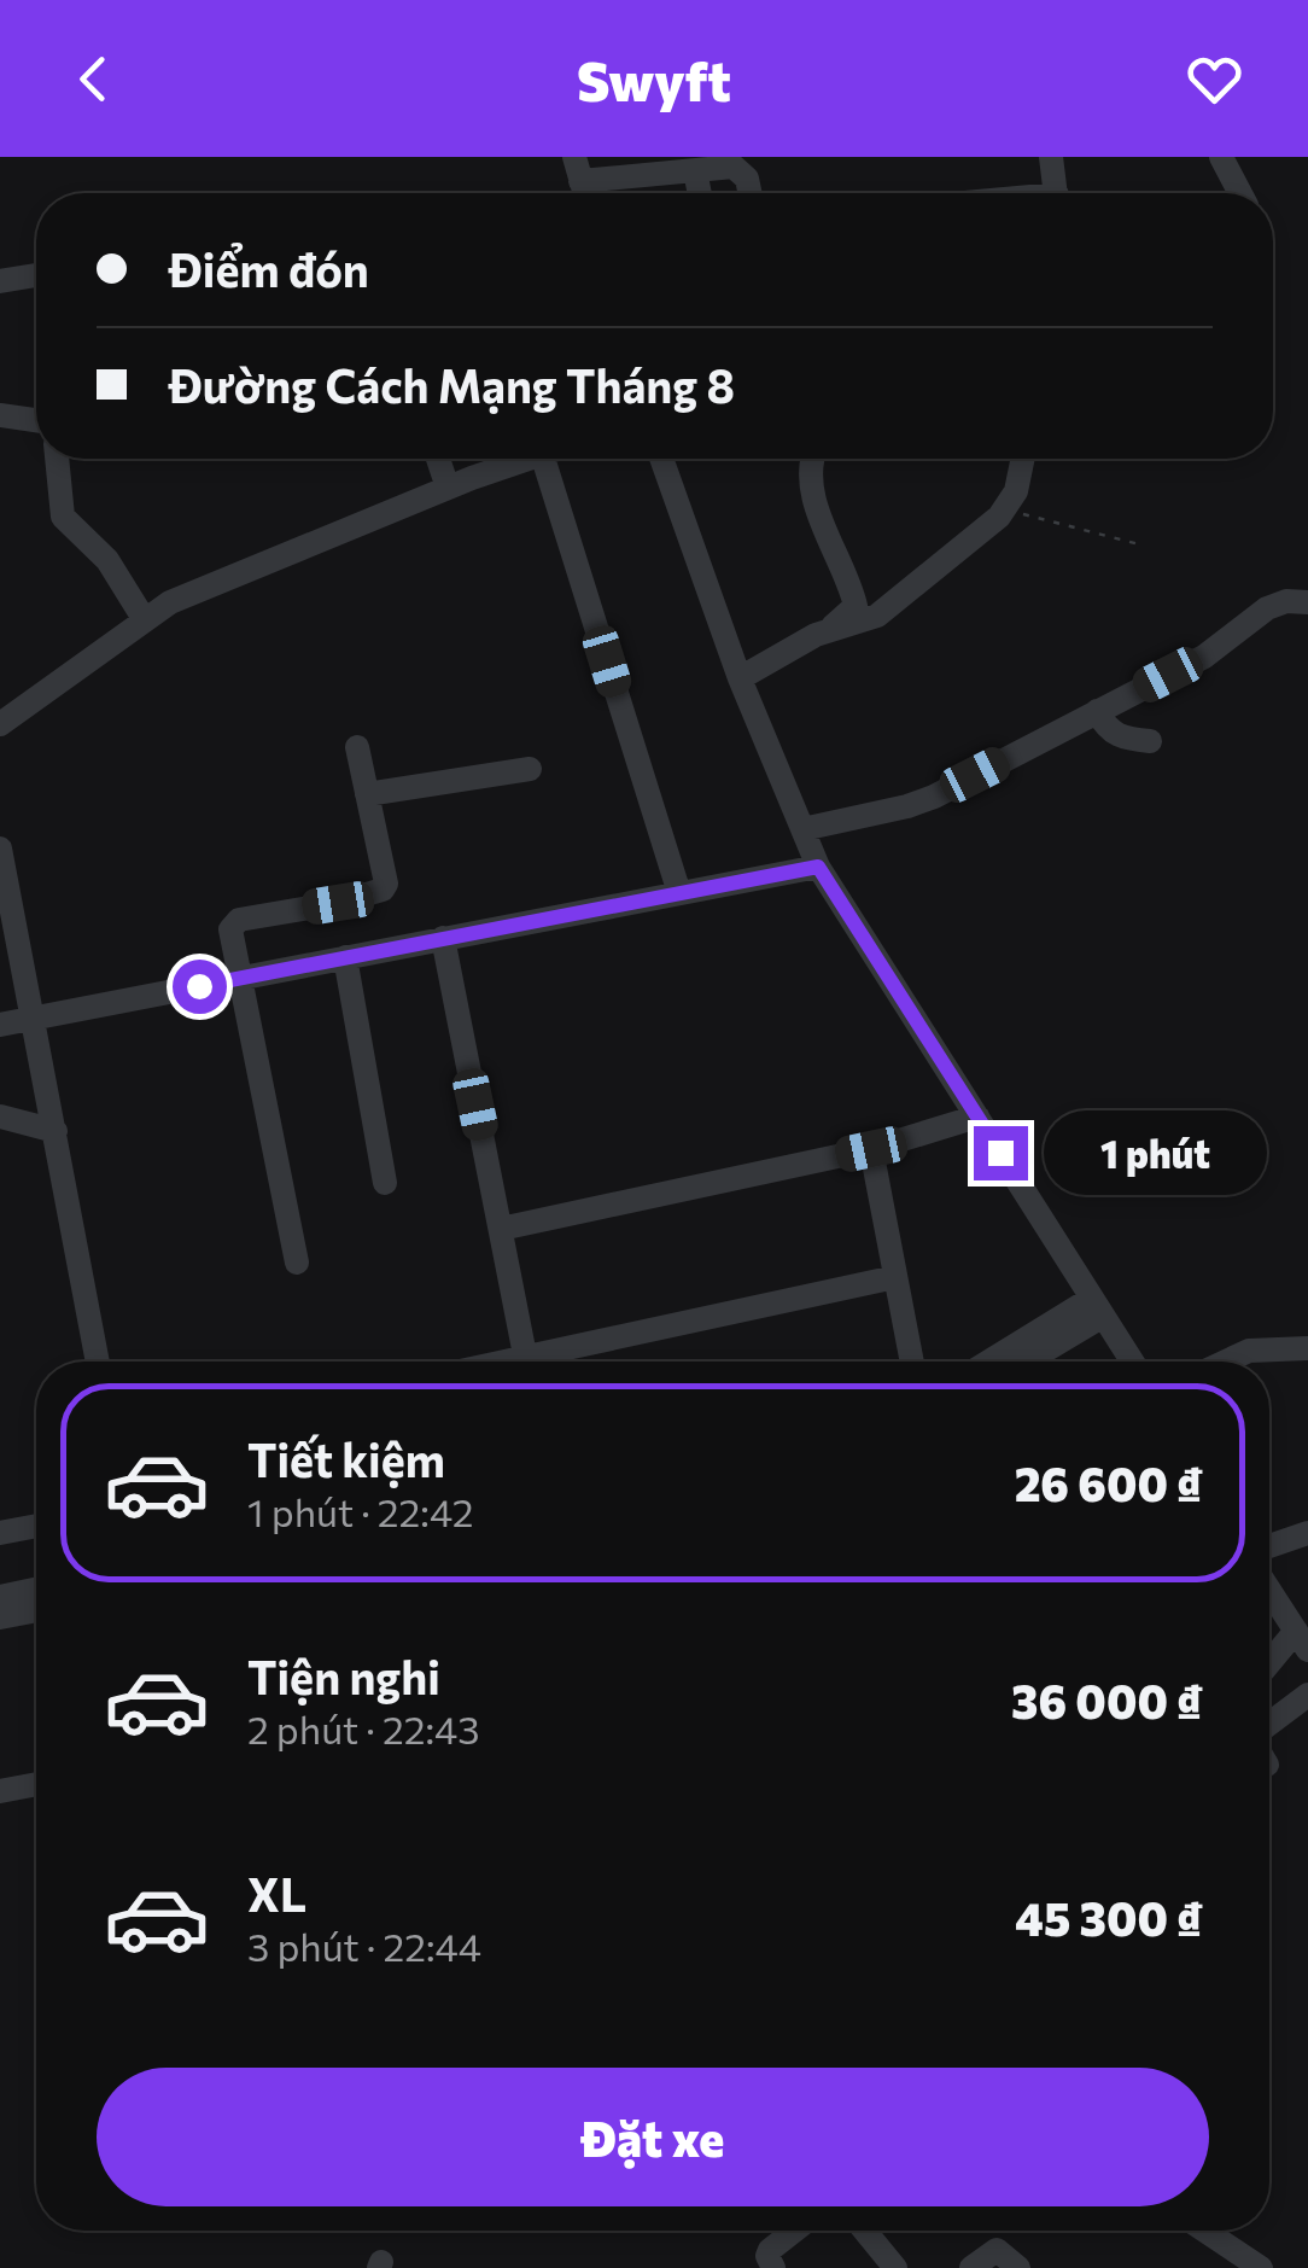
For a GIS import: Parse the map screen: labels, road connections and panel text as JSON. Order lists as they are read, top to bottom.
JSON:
{
  "page": {
    "header": "Swyft",
    "banner": ["Điểm đón", "Đường Cách Mạng Tháng 8"],
    "bubble": "1 phút",
    "list": [
      {
        "name": "Tiết kiệm",
        "note": "1 phút · 22:42",
        "value": "26 600 ₫"
      },
      {
        "name": "Tiện nghi",
        "note": "2 phút · 22:43",
        "value": "36 000 ₫"
      },
      {
        "name": "XL",
        "note": "3 phút · 22:44",
        "value": "45 300 ₫"
      }
    ],
    "buttons": "Đặt xe"
  }
}
